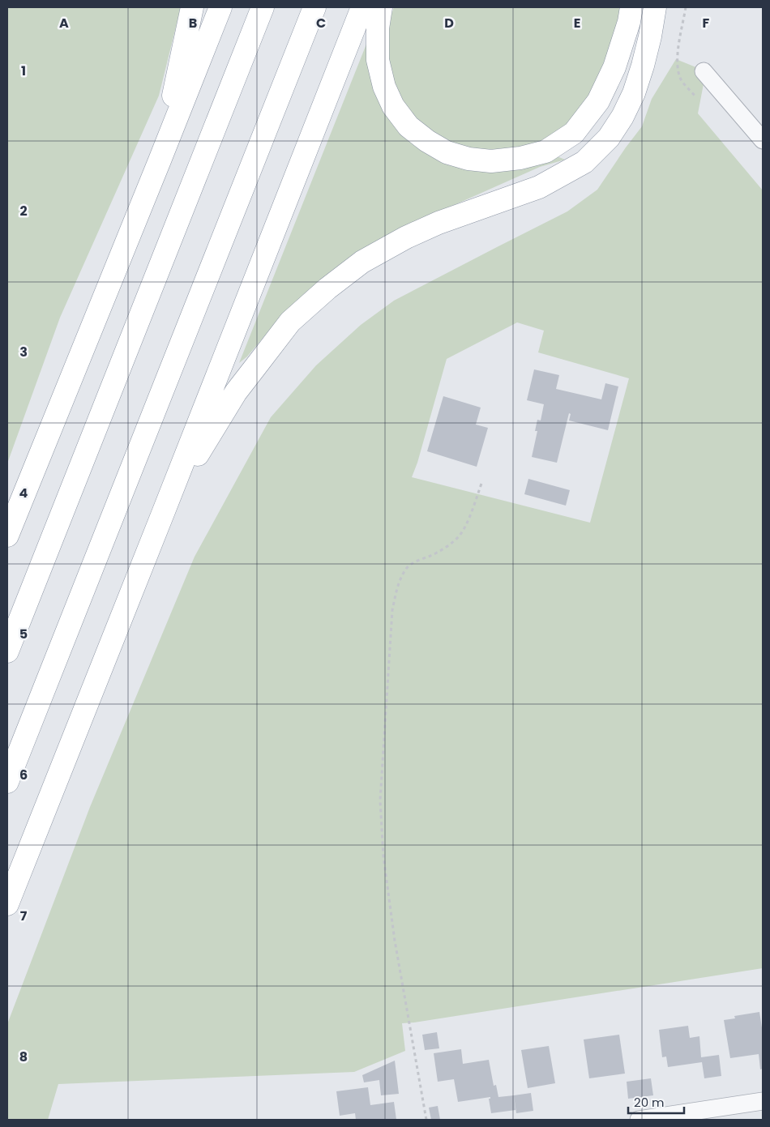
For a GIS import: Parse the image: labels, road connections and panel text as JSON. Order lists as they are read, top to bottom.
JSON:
{
  "scale_bar": "20 m",
  "grid": {
    "columns": [
      "A",
      "B",
      "C",
      "D",
      "E",
      "F"
    ],
    "rows": [
      "1",
      "2",
      "3",
      "4",
      "5",
      "6",
      "7",
      "8"
    ]
  }
}
